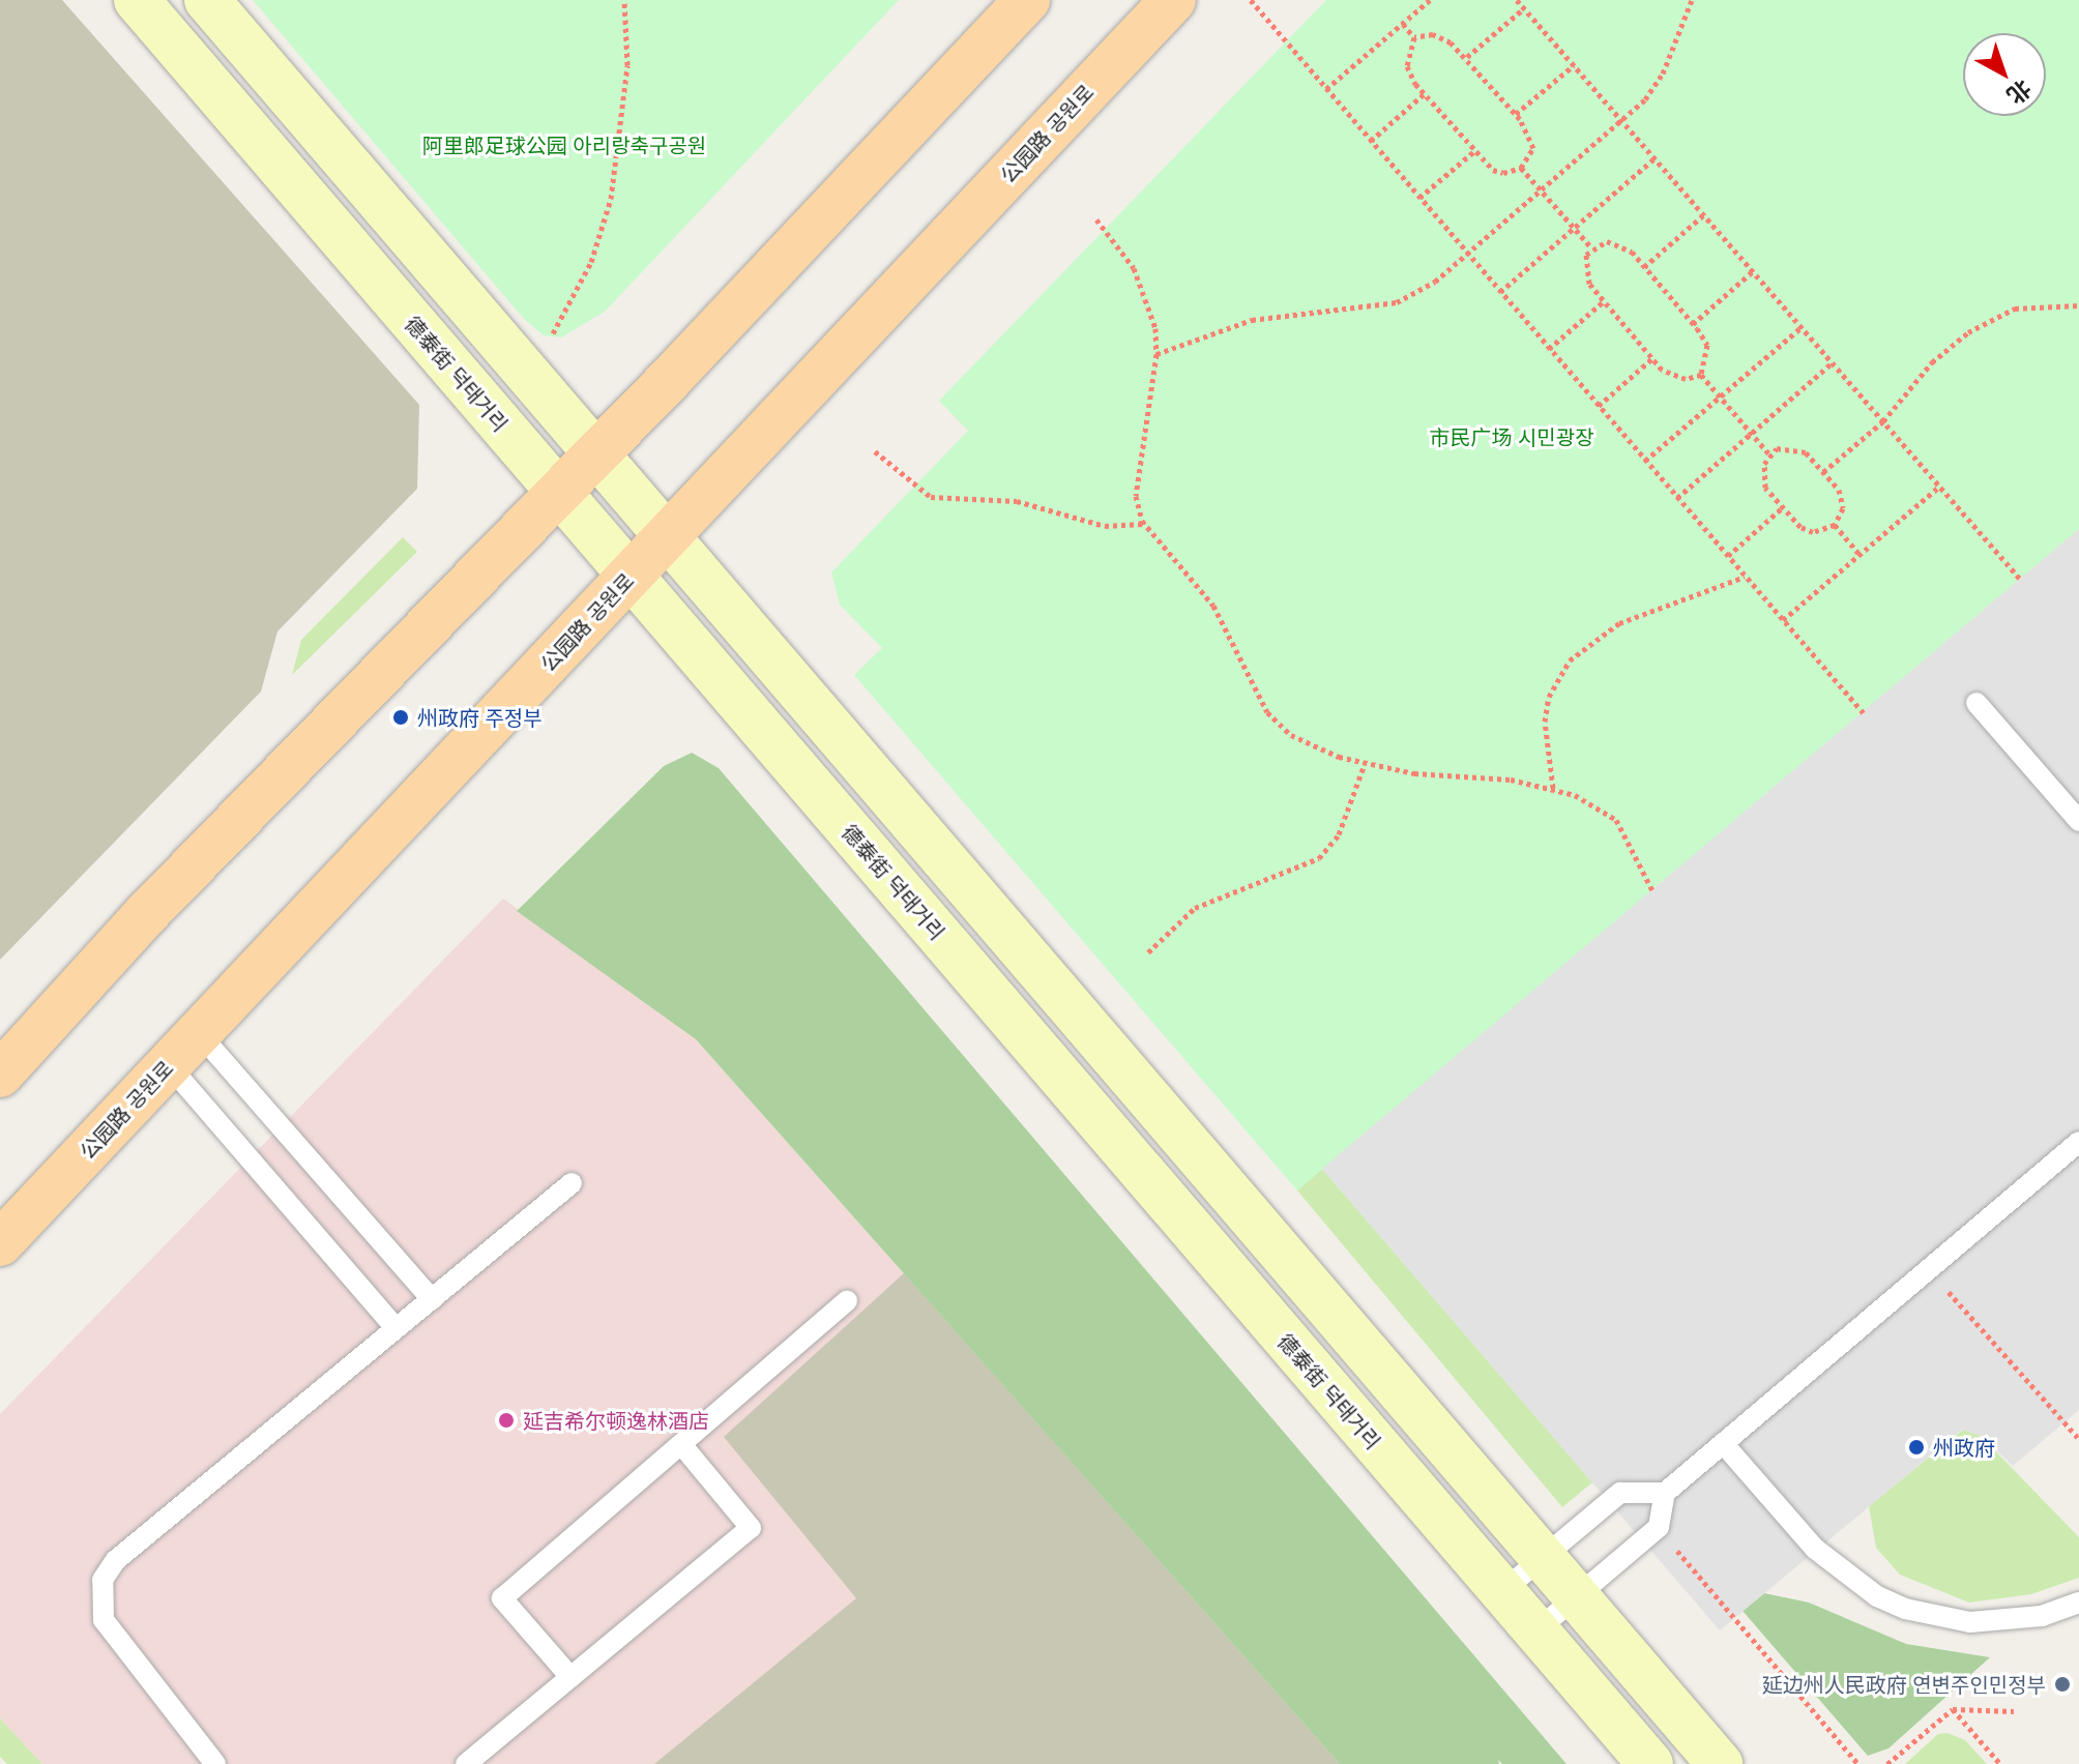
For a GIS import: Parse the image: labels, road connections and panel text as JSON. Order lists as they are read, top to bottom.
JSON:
{
  "streets": {
    "main road": ["公园路 공원로"],
    "street": ["德泰街 덕태거리"]
  },
  "crossings": [
    ["公园路 공원로", "德泰街 덕태거리"]
  ],
  "parks": ["阿里郎足球公园 아리랑축구공원", "市民广场 시민광장"],
  "places": [
    "州政府 주정부",
    "延吉希尔顿逸林酒店",
    "州政府",
    "延边州人民政府 연변주인민정부"
  ],
  "north": "bottom right"
}
